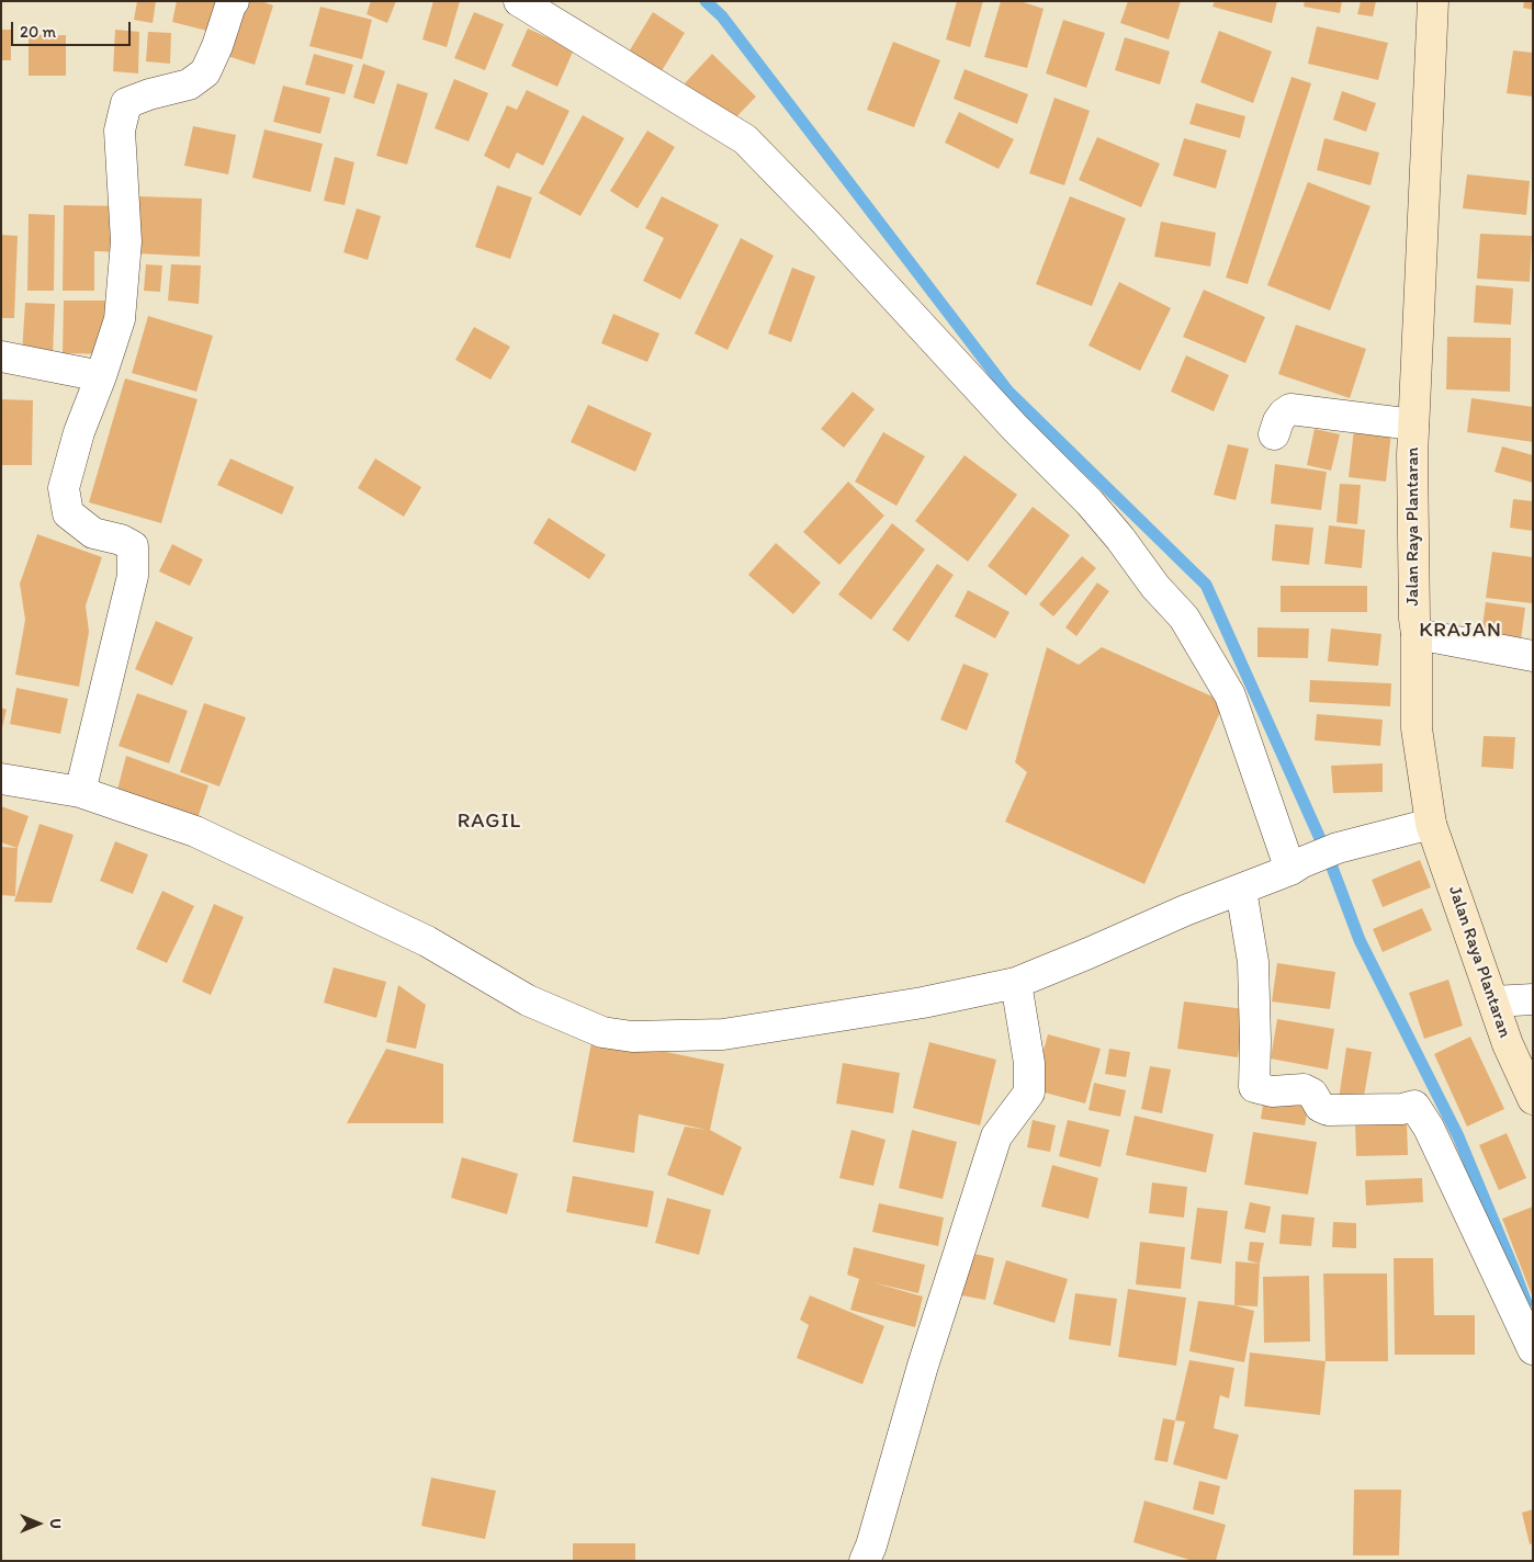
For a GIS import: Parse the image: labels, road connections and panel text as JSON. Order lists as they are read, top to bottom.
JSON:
{
  "streets": {
    "main road": ["Jalan Raya Plantaran"]
  },
  "districts": ["KRAJAN", "RAGIL"],
  "scale_bar": "20 m",
  "north": "right"
}
